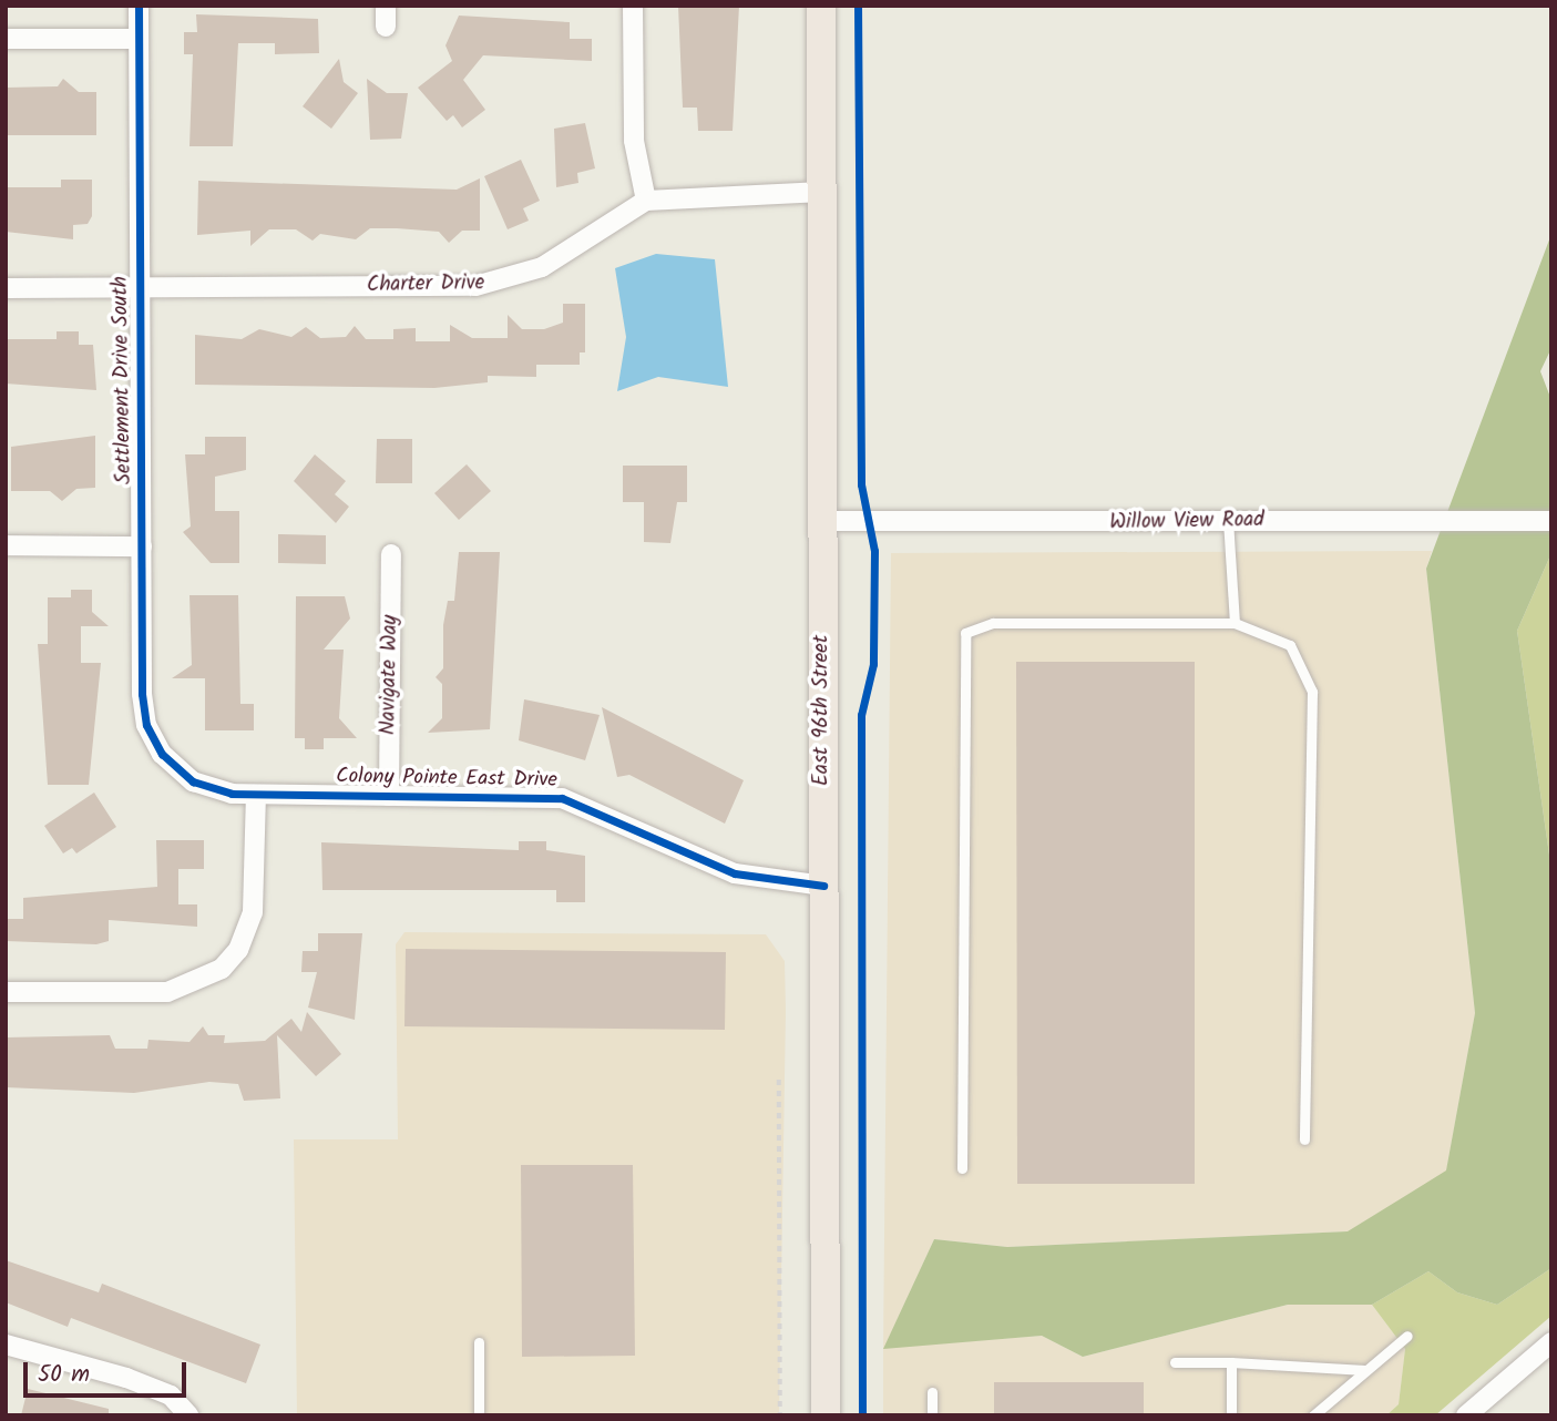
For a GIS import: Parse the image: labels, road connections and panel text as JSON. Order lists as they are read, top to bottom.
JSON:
{
  "streets": {
    "main road": ["East 96th Street"],
    "street": [
      "Charter Drive",
      "Settlement Drive South",
      "Willow View Road",
      "Navigate Way",
      "Colony Pointe East Drive"
    ]
  },
  "crossings": [
    ["Charter Drive", "Settlement Drive South"],
    ["Charter Drive", "East 96th Street"],
    ["Settlement Drive South", "Colony Pointe East Drive"],
    ["Willow View Road", "East 96th Street"],
    ["Navigate Way", "Colony Pointe East Drive"],
    ["East 96th Street", "Colony Pointe East Drive"]
  ],
  "scale_bar": "50 m"
}
